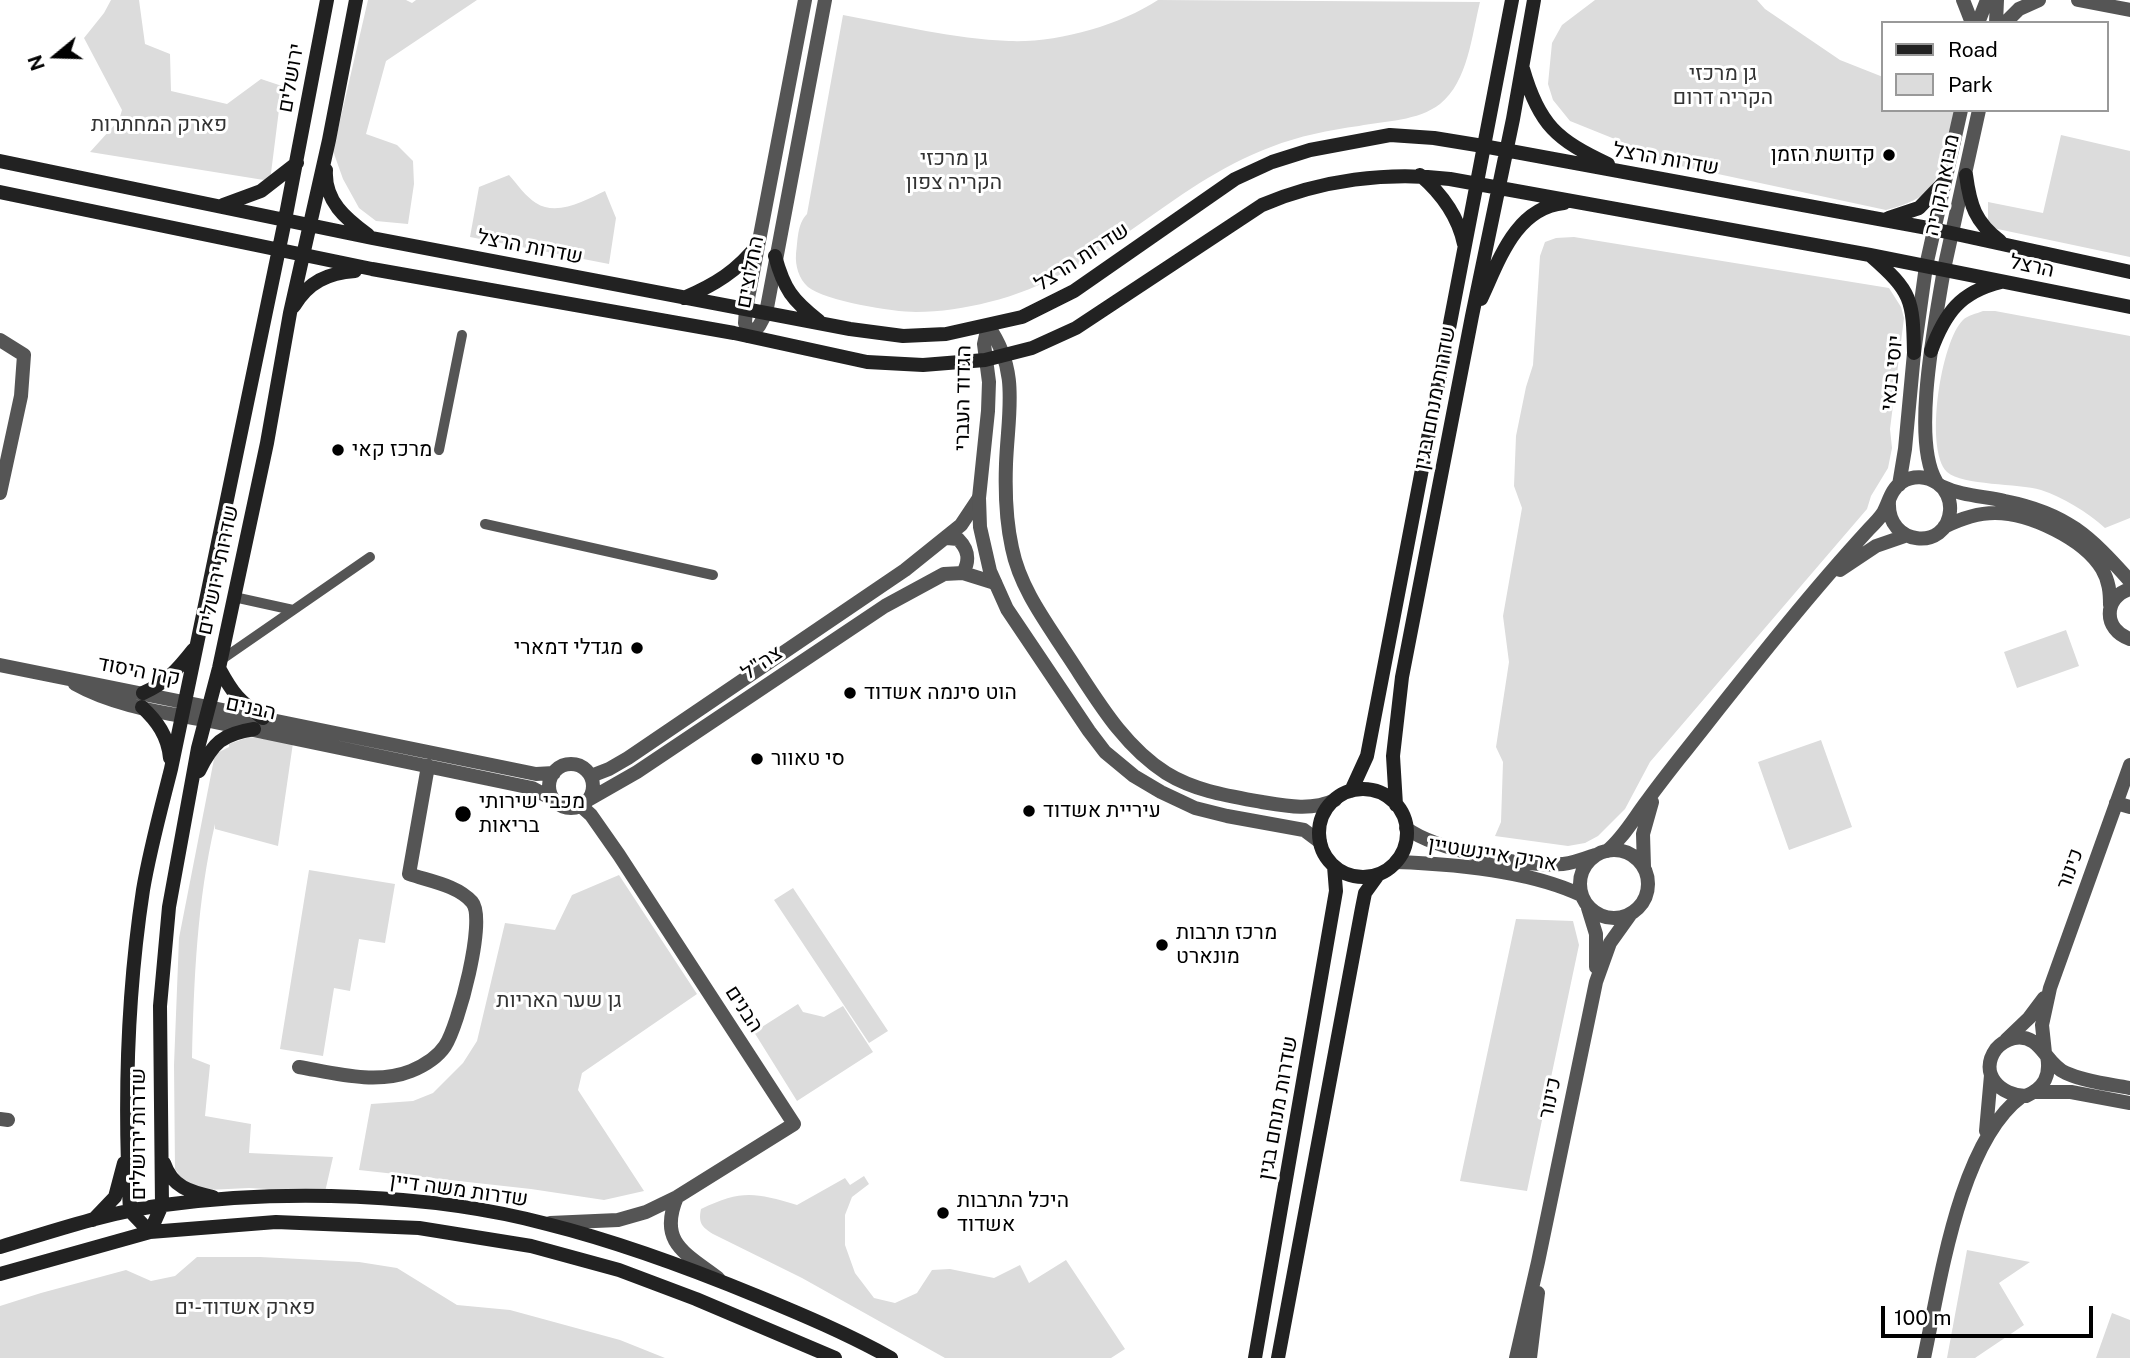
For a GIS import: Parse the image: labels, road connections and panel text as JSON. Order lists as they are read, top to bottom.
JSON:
{
  "streets": {
    "main road": [
      "ירושלים",
      "שדרות הרצל",
      "הרצל",
      "שדרות מנחם בגין",
      "שדרות ירושלים",
      "שדרות משה דיין"
    ],
    "street": [
      "מבוא הקריה",
      "החלוצים",
      "יוסי בנאי",
      "הגדוד העברי",
      "צה\"ל",
      "קרן היסוד",
      "הבנים",
      "אריק איינשטיין",
      "כינור"
    ]
  },
  "crossings": [
    ["ירושלים", "שדרות ירושלים"],
    ["שדרות הרצל", "מבוא הקריה"],
    ["שדרות הרצל", "הרצל"],
    ["שדרות הרצל", "החלוצים"],
    ["שדרות הרצל", "הגדוד העברי"],
    ["שדרות הרצל", "שדרות מנחם בגין"],
    ["שדרות הרצל", "שדרות ירושלים"],
    ["מבוא הקריה", "הרצל"],
    ["מבוא הקריה", "יוסי בנאי"],
    ["הרצל", "יוסי בנאי"],
    ["הגדוד העברי", "שדרות מנחם בגין"],
    ["הגדוד העברי", "צה\"ל"],
    ["הגדוד העברי", "אריק איינשטיין"],
    ["שדרות מנחם בגין", "אריק איינשטיין"],
    ["שדרות ירושלים", "קרן היסוד"],
    ["שדרות ירושלים", "הבנים"],
    ["שדרות ירושלים", "שדרות משה דיין"],
    ["צה\"ל", "הבנים"],
    ["קרן היסוד", "הבנים"],
    ["הבנים", "שדרות משה דיין"],
    ["אריק איינשטיין", "כינור"]
  ],
  "parks": [
    "גן מרכזי הקריה דרום",
    "פארק המחתרות",
    "גן מרכזי הקריה צפון",
    "גן שער האריות",
    "פארק אשדוד-ים"
  ],
  "places": [
    "קדושת הזמן",
    "מרכז קאי",
    "מגדלי דמארי",
    "הוט סינמה אשדוד",
    "סי טאוור",
    "עיריית אשדוד",
    "מכבי שירותי בריאות",
    "מרכז תרבות מונארט",
    "היכל התרבות אשדוד"
  ],
  "legend": ["Road", "Park"],
  "scale_bar": "100 m",
  "north": "left"
}
